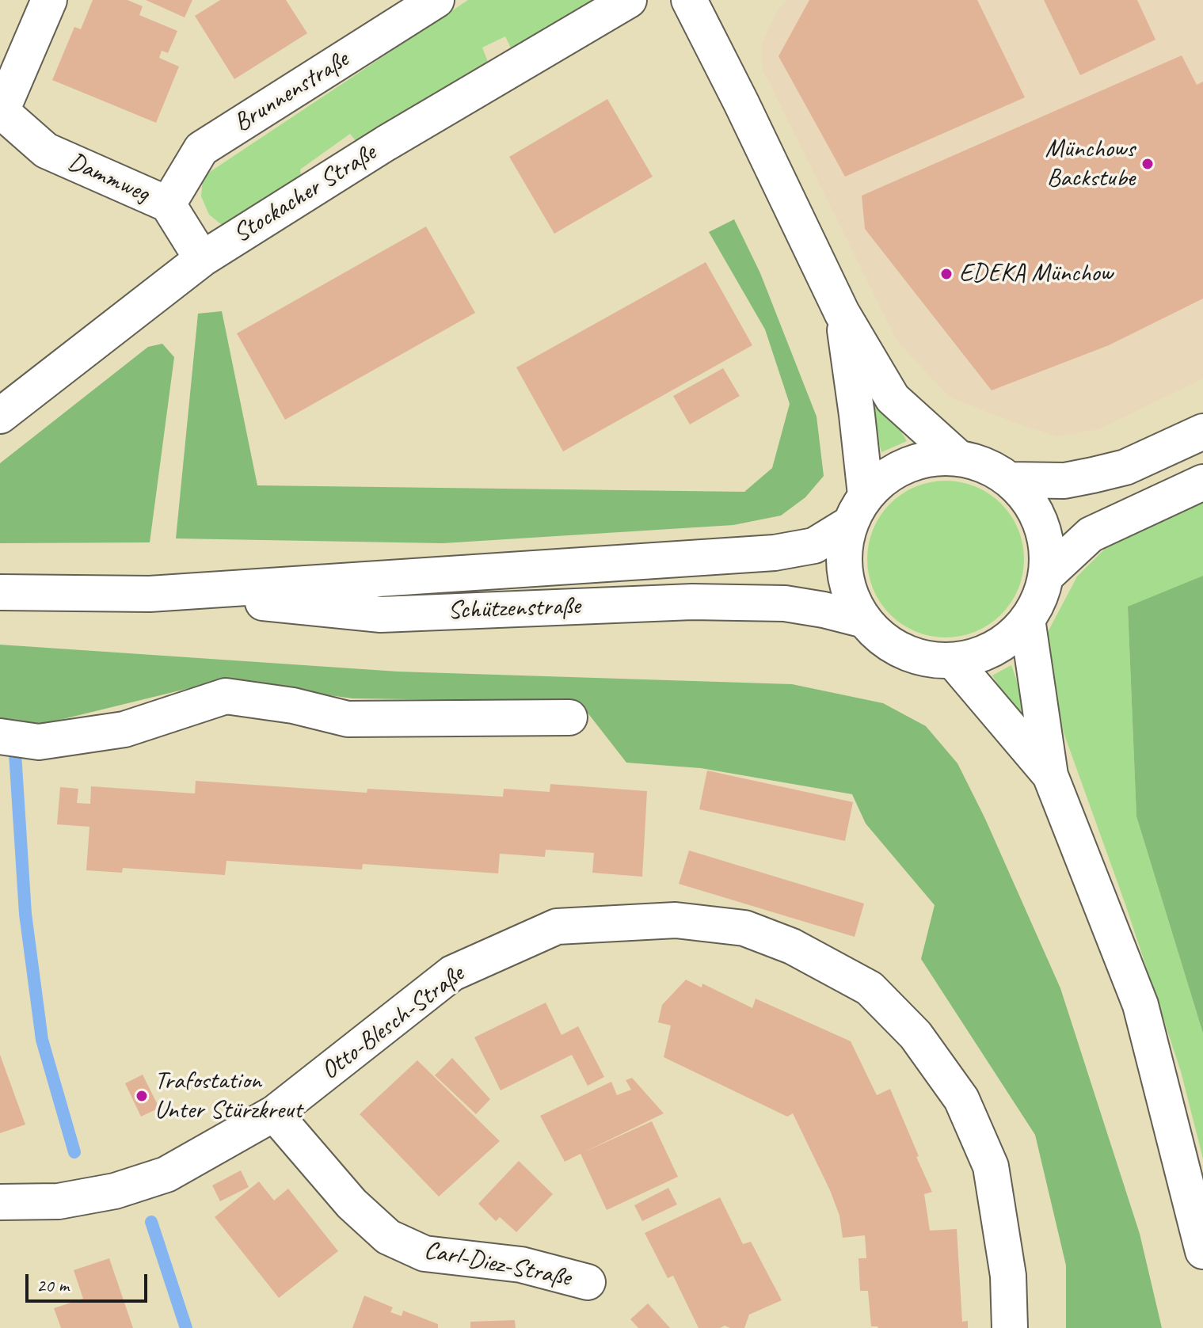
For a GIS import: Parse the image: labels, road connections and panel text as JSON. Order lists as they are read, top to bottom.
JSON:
{
  "streets": {
    "street": [
      "Brunnenstraße",
      "Dammweg",
      "Stockacher Straße",
      "Schützenstraße",
      "Otto-Blesch-Straße",
      "Carl-Diez-Straße"
    ]
  },
  "crossings": [
    ["Brunnenstraße", "Dammweg"],
    ["Dammweg", "Stockacher Straße"],
    ["Otto-Blesch-Straße", "Carl-Diez-Straße"]
  ],
  "places": ["Münchows Backstube", "EDEKA Münchow", "Trafostation Unter Stürzkreut"],
  "scale_bar": "20 m"
}
